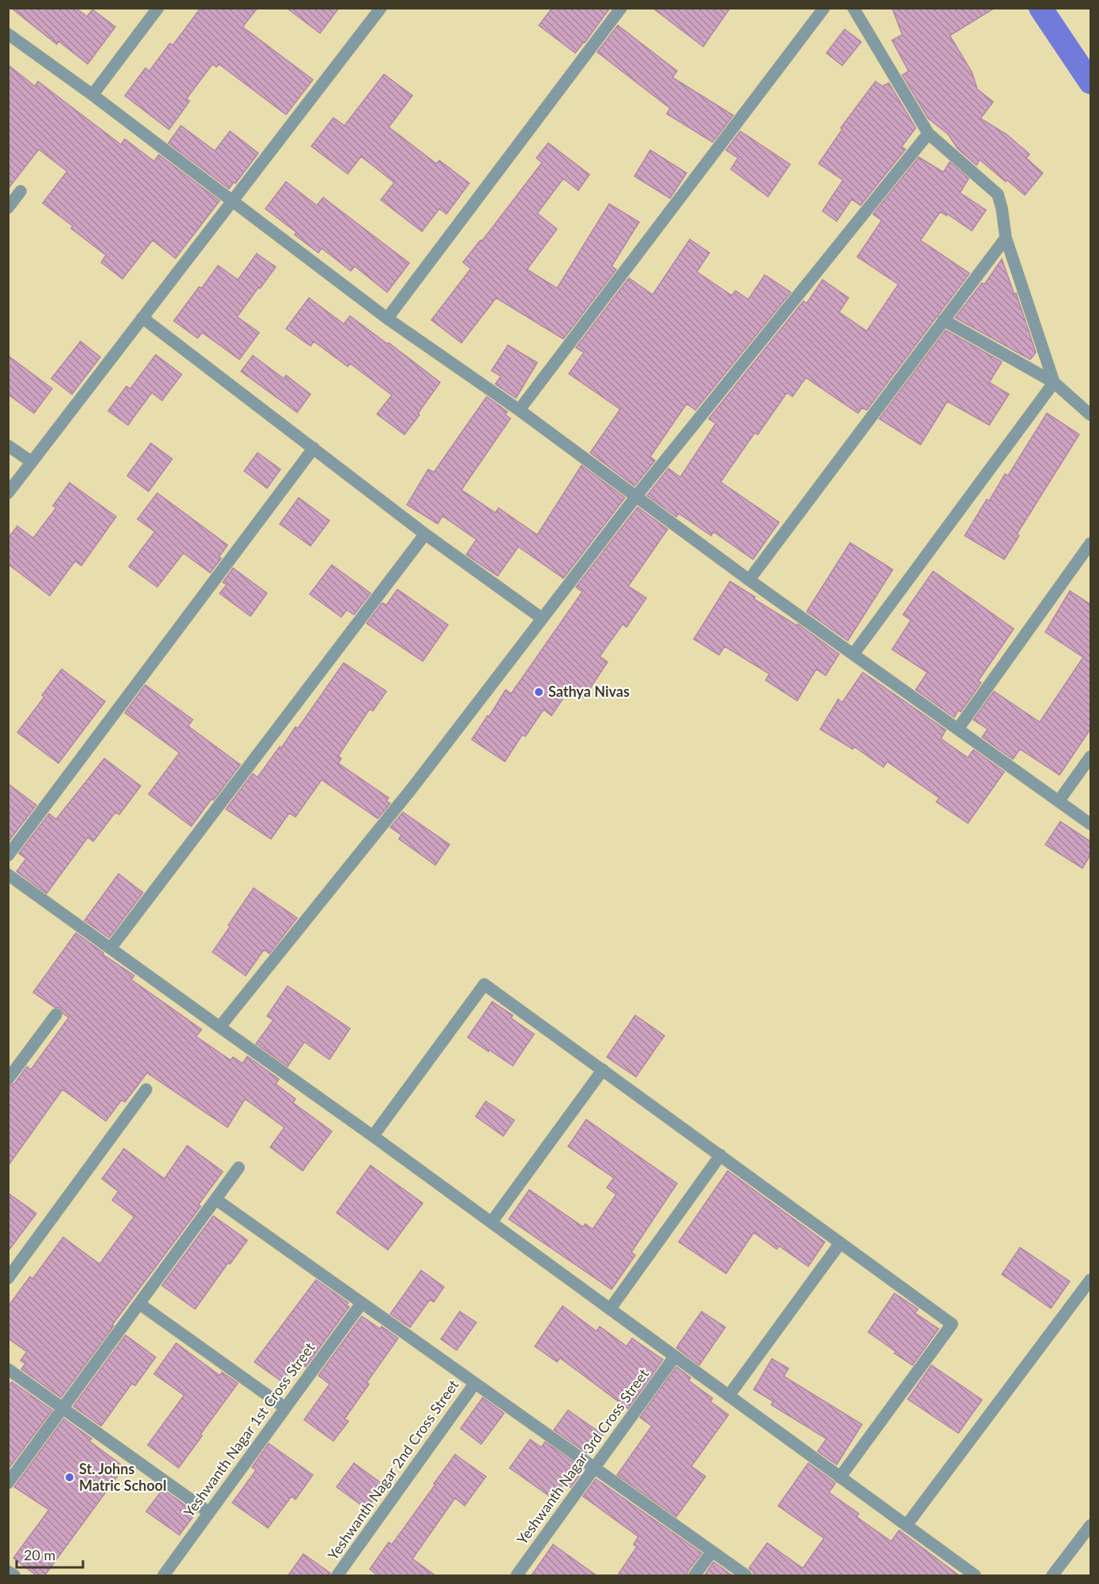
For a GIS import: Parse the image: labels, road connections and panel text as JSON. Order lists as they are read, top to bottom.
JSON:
{
  "streets": {
    "street": ["Yeshwanth Nagar 1st Cross Street", "Yeshwanth Nagar 3rd Cross Street", "Yeshwanth Nagar 2nd Cross Street"]
  },
  "places": ["Sathya Nivas", "St. Johns Matric School"],
  "scale_bar": "20 m"
}
